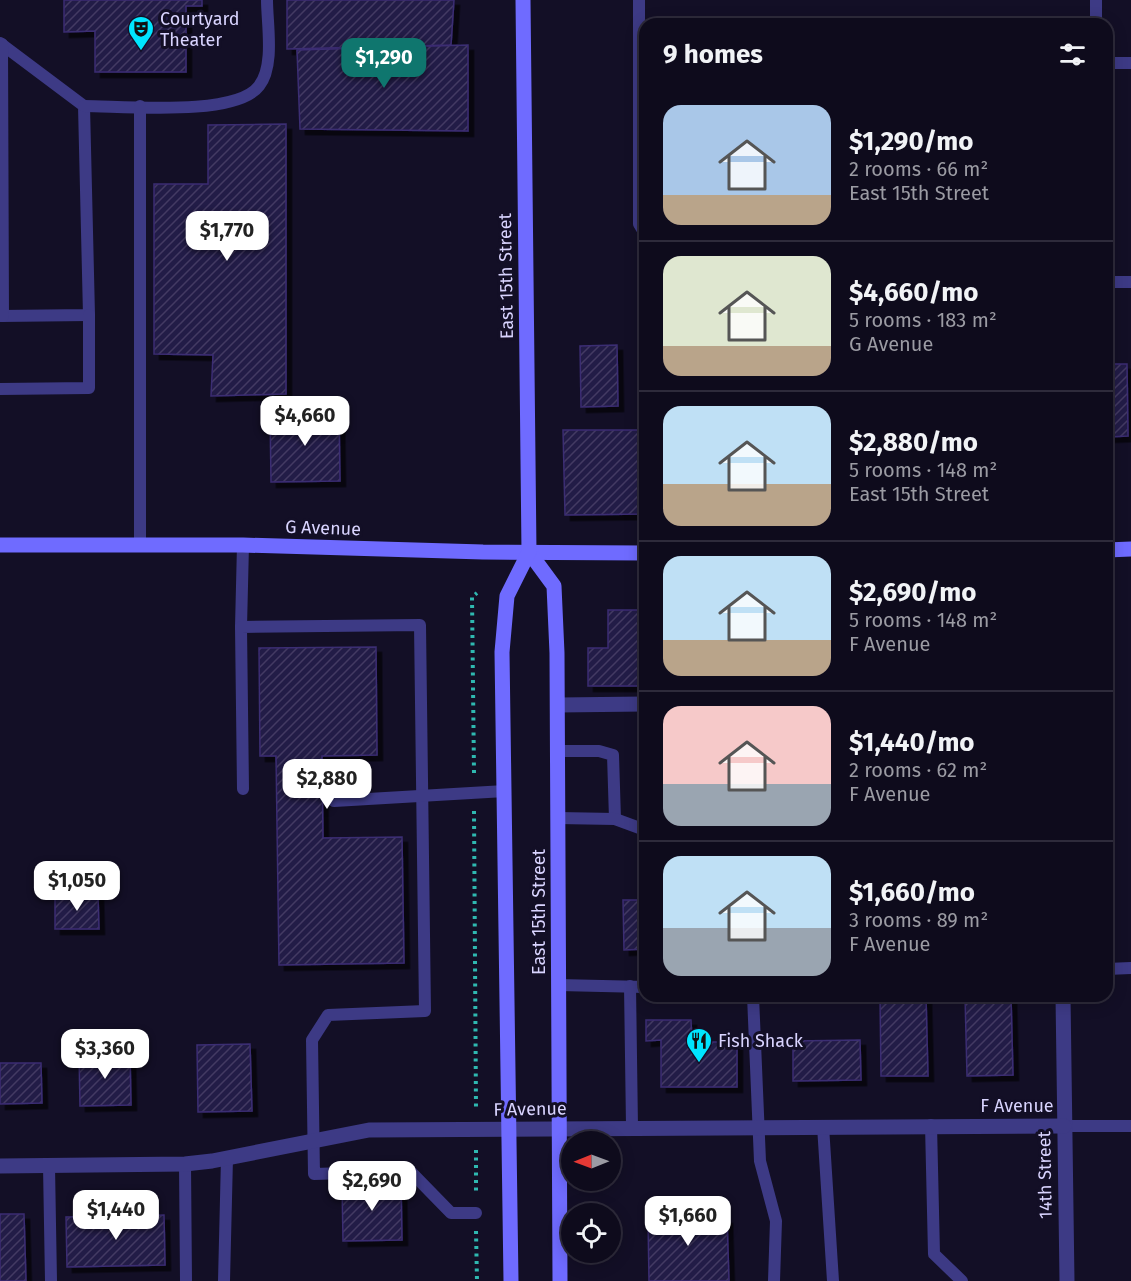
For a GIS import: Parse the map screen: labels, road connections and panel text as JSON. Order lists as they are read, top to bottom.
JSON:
{
  "streets": {
    "main road": ["East 15th Street", "G Avenue"],
    "street": ["F Avenue", "14th Street"]
  },
  "crossings": [
    ["East 15th Street", "G Avenue"],
    ["East 15th Street", "F Avenue"],
    ["F Avenue", "14th Street"]
  ],
  "places": {
    "theatre": ["Courtyard Theater"],
    "restaurant": ["Fish Shack"]
  },
  "north": "left",
  "page": {
    "heading": "9 homes",
    "price": [
      "$1,290",
      "$1,770",
      "$4,660",
      "$2,880",
      "$1,050",
      "$3,360",
      "$2,690",
      "$1,440",
      "$1,660"
    ],
    "list": [
      {
        "name": "$1,290/mo",
        "note": "2 rooms · 66 m² · East 15th Street"
      },
      {
        "name": "$4,660/mo",
        "note": "5 rooms · 183 m² · G Avenue"
      },
      {
        "name": "$2,880/mo",
        "note": "5 rooms · 148 m² · East 15th Street"
      },
      {
        "name": "$2,690/mo",
        "note": "5 rooms · 148 m² · F Avenue"
      },
      {
        "name": "$1,440/mo",
        "note": "2 rooms · 62 m² · F Avenue"
      },
      {
        "name": "$1,660/mo",
        "note": "3 rooms · 89 m² · F Avenue"
      }
    ]
  }
}
